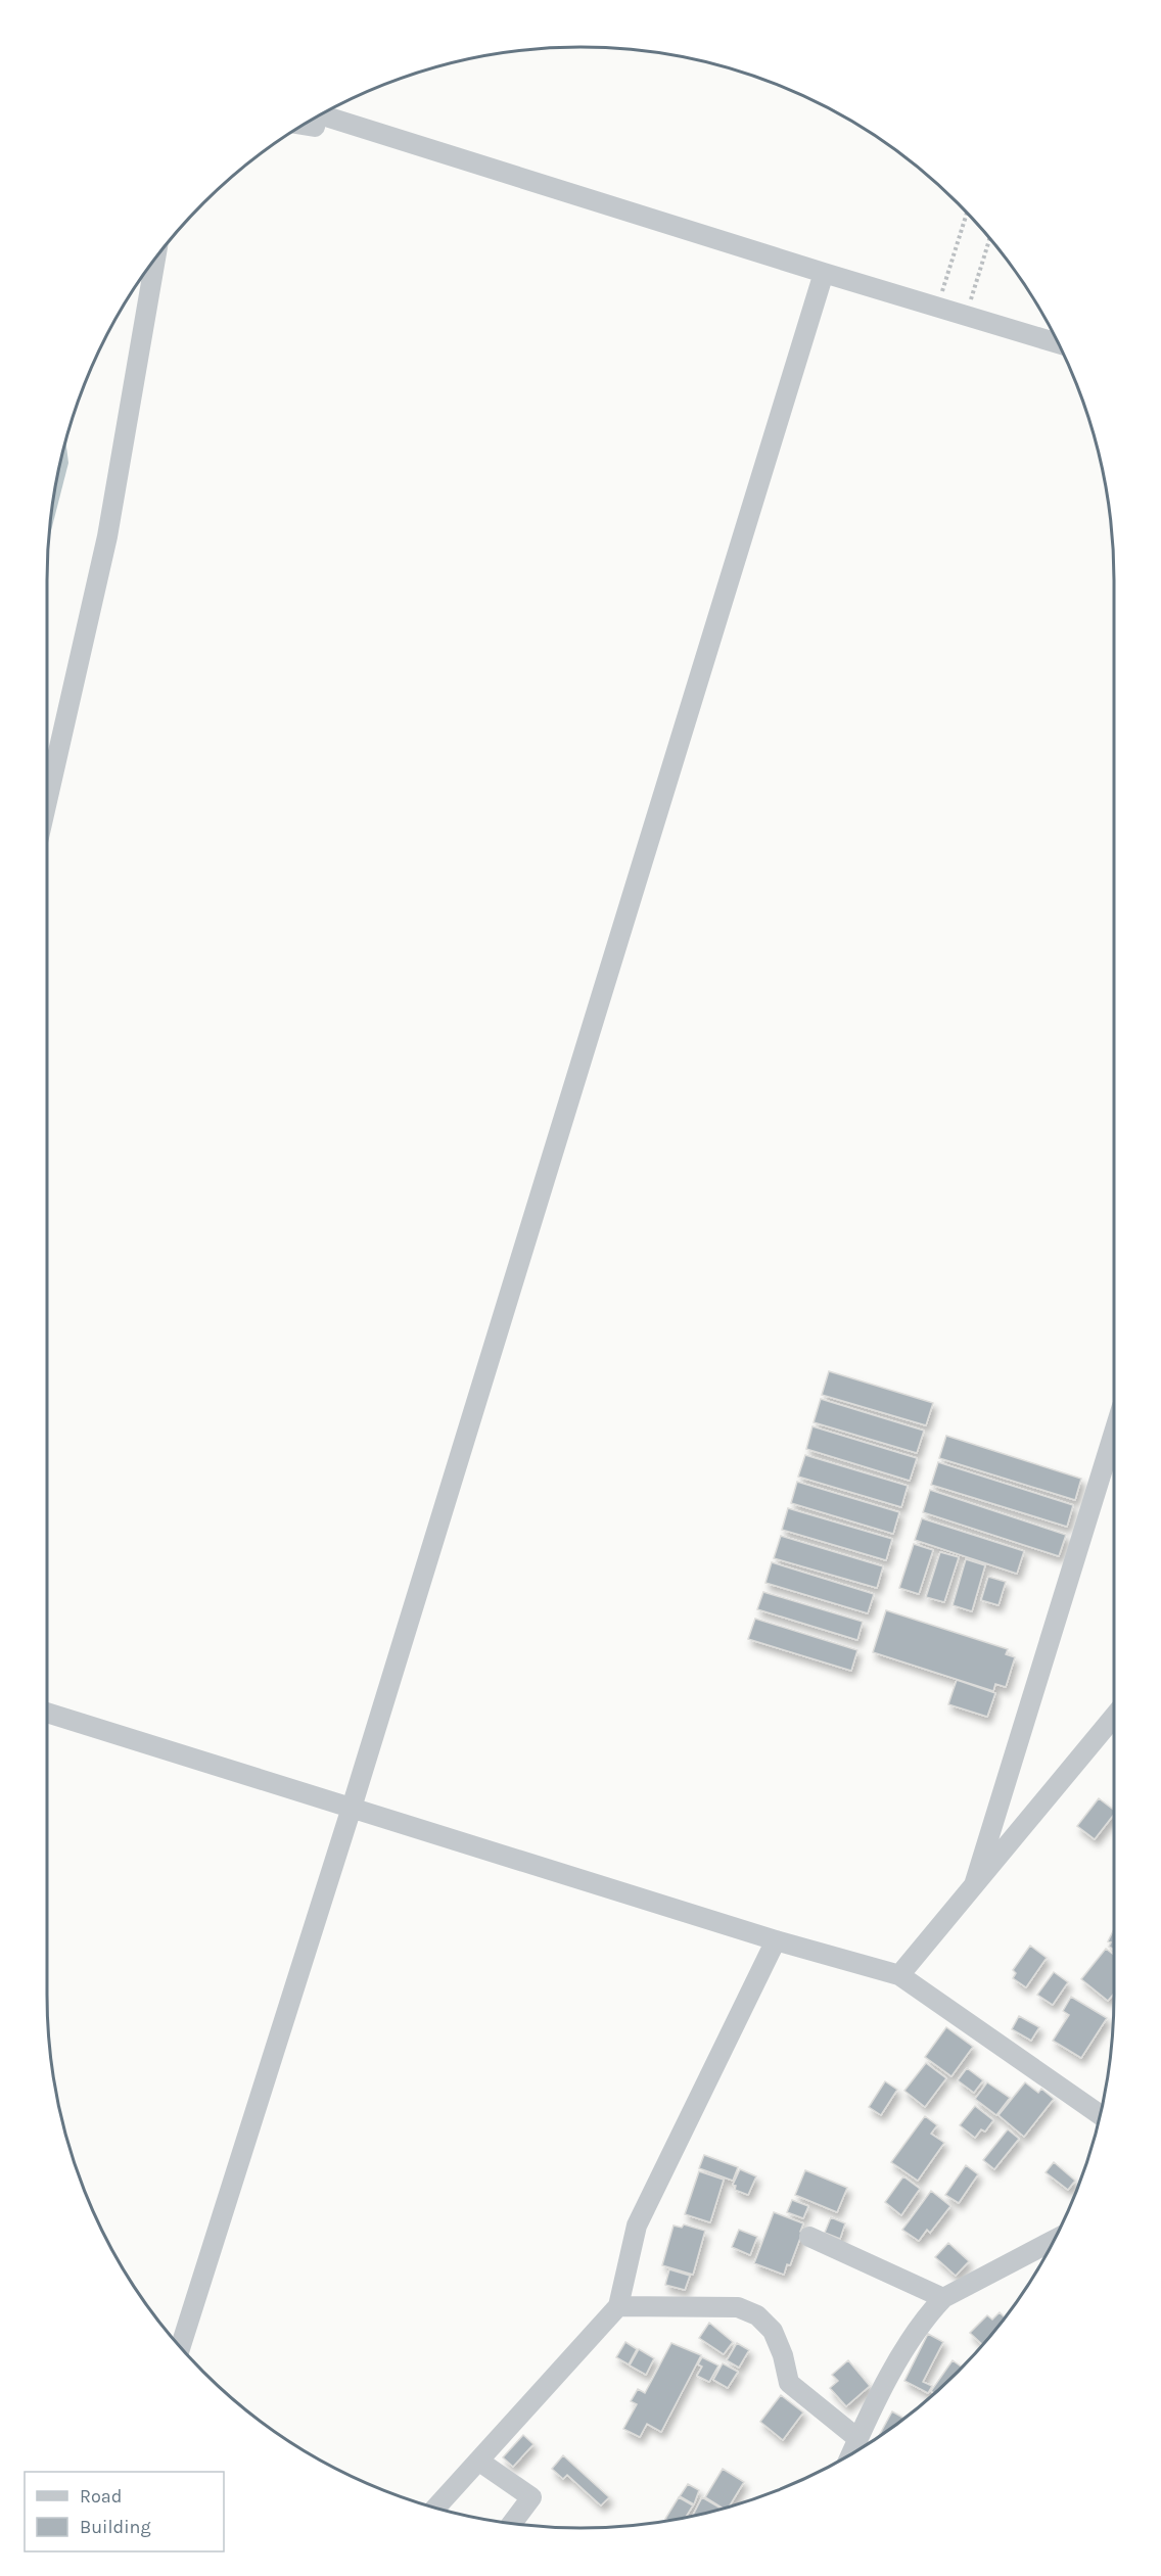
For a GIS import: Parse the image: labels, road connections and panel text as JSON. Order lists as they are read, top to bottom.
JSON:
{
  "legend": ["Road", "Building"]
}
